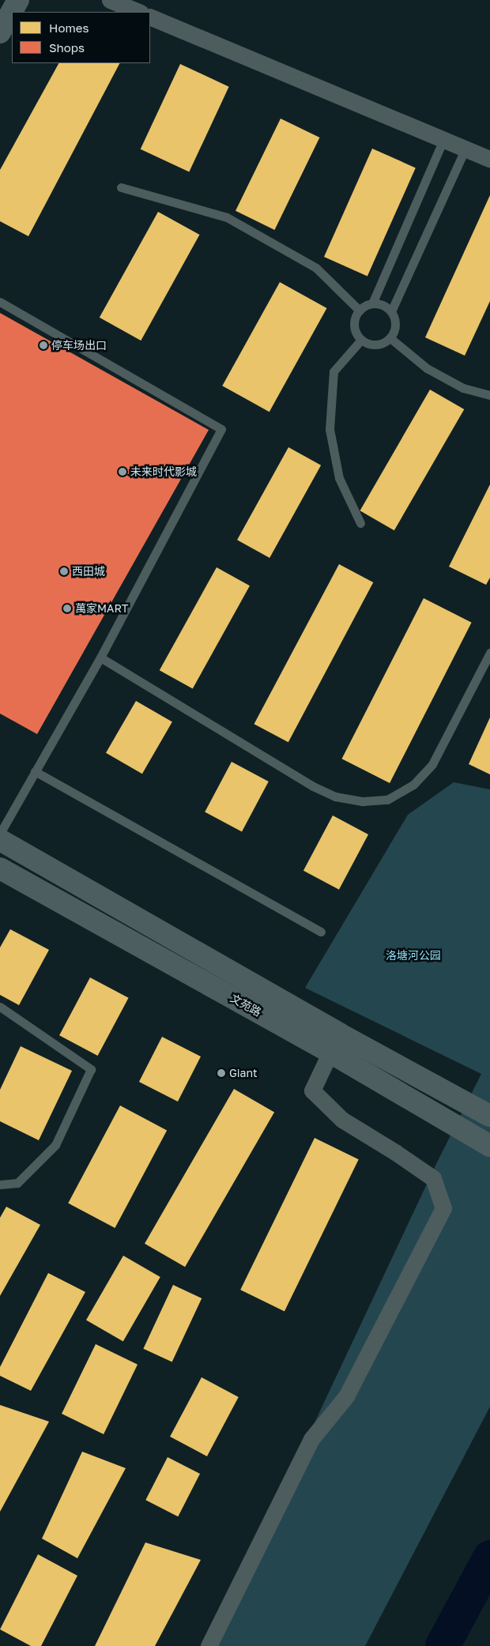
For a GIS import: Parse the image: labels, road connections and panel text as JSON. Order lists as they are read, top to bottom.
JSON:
{
  "streets": {
    "main road": ["文苑路"]
  },
  "parks": ["洛塘河公园"],
  "places": [
    "停车场出口",
    "未来时代影城",
    "西田城",
    "萬家MART",
    "Giant"
  ],
  "legend": ["Homes", "Shops"]
}
